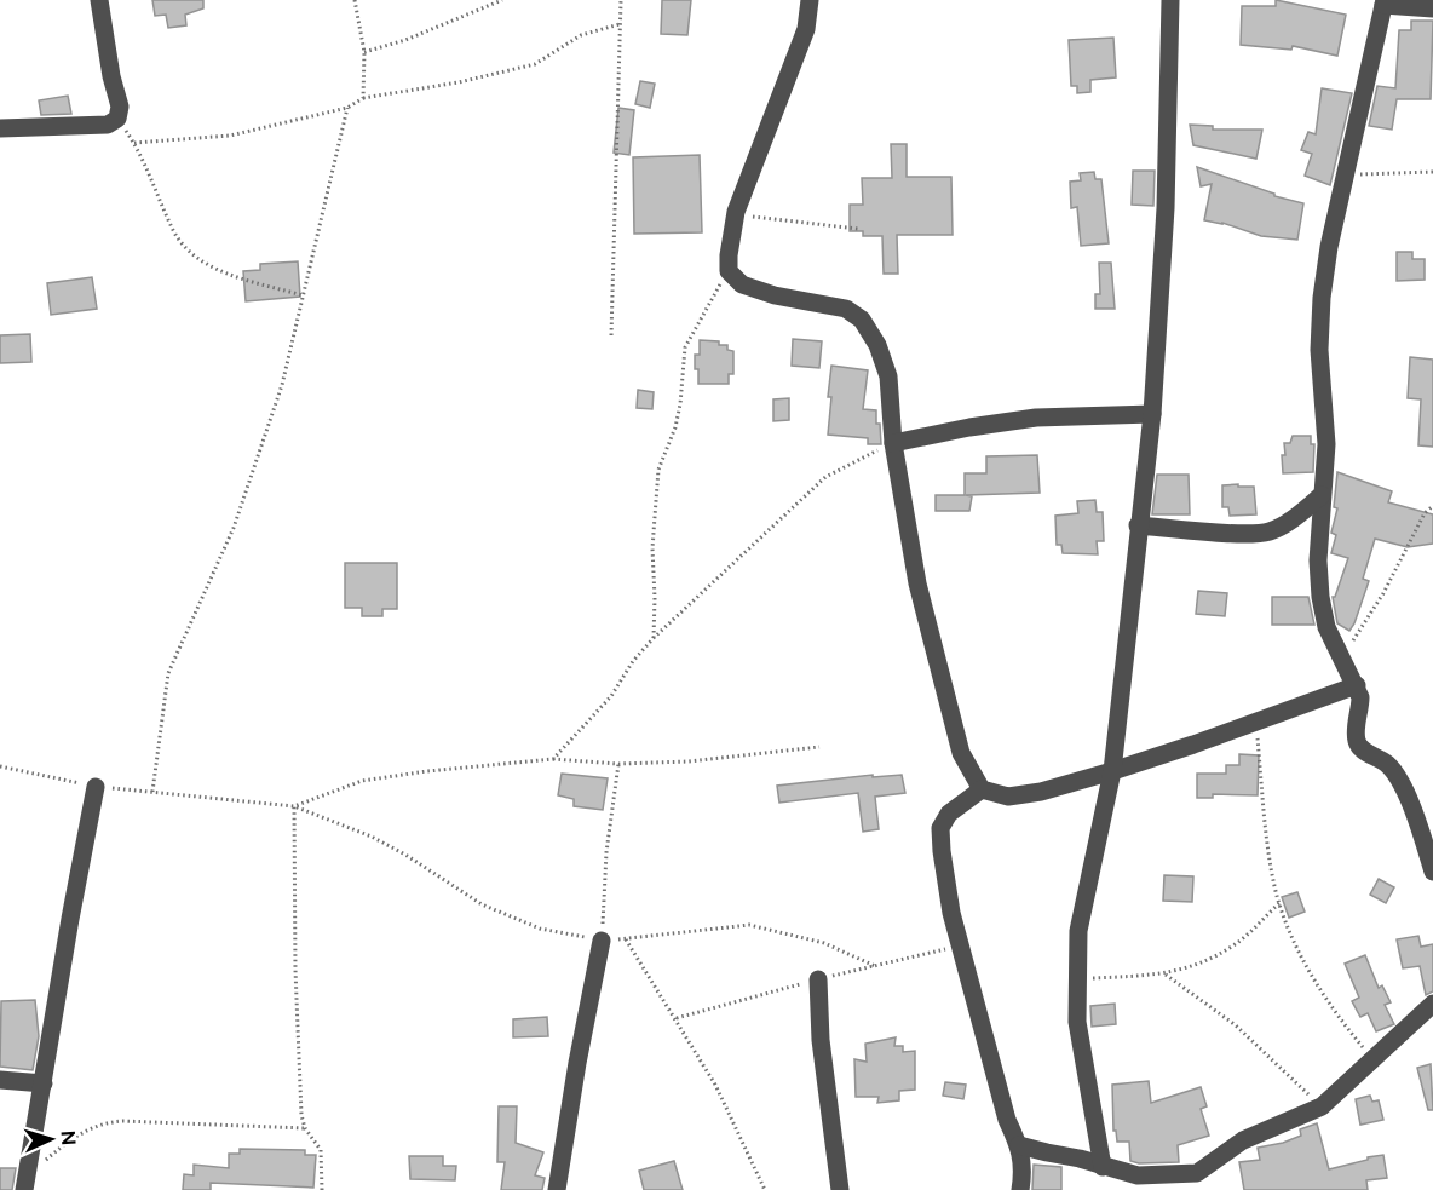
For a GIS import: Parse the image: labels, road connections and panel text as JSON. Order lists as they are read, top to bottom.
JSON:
{
  "north": "right"
}
